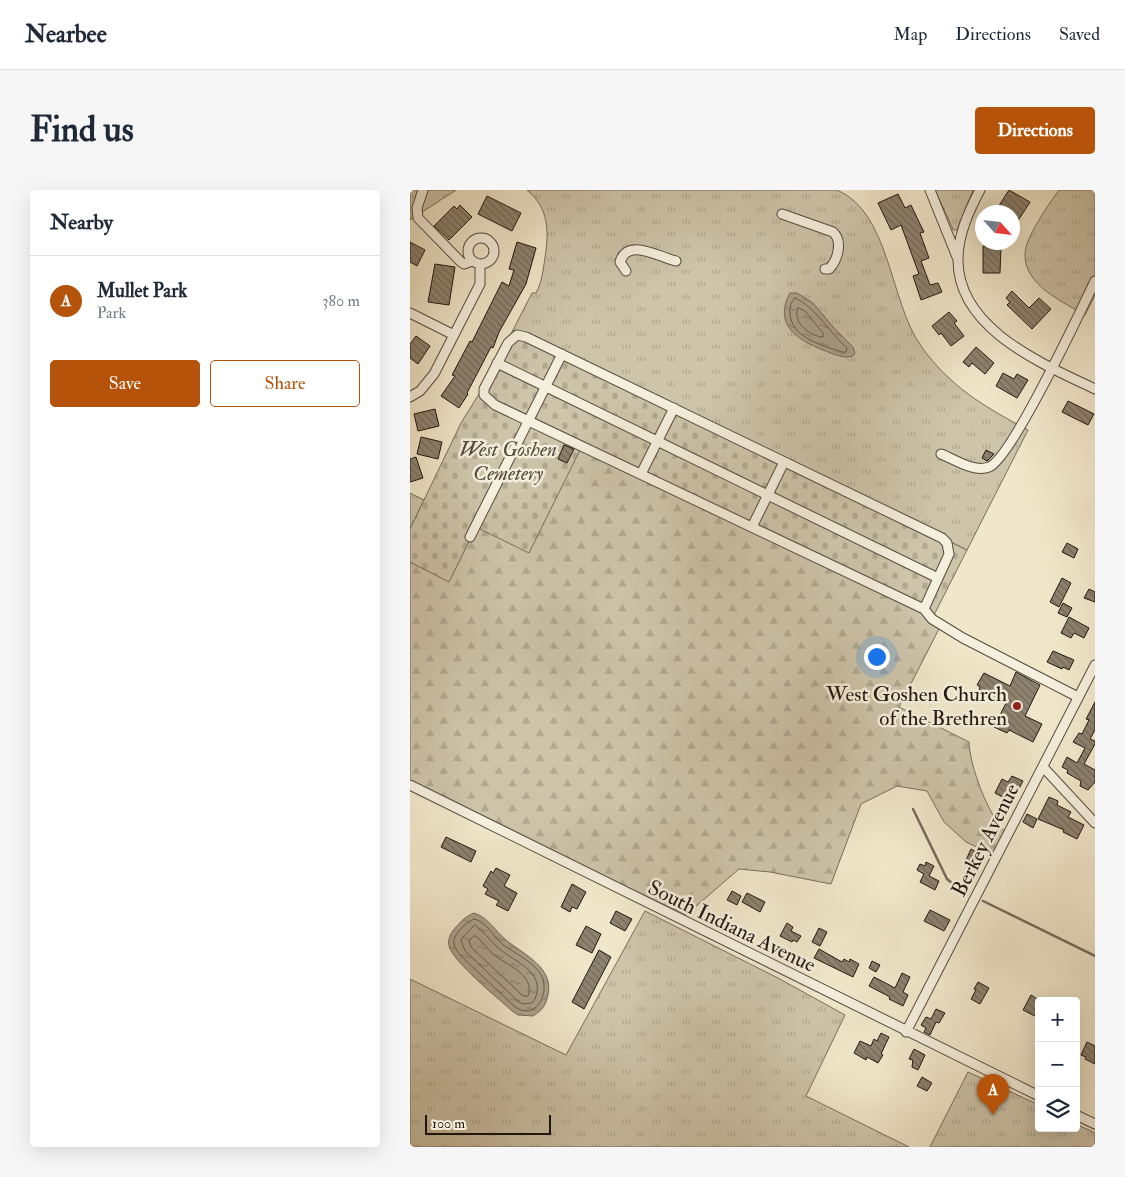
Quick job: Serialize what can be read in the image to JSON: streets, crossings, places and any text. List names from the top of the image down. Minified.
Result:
{"streets":{"street":["Berkey Avenue","South Indiana Avenue"]},"crossings":[["Berkey Avenue","South Indiana Avenue"]],"parks":["West Goshen Cemetery"],"places":["West Goshen Church of the Brethren"],"scale_bar":"100 m","north":"bottom right","page":{"header":"Nearbee","nav":["Map","Directions","Saved"],"buttons":["Directions",["Save","Share"]],"title":"Find us","heading":"Nearby","list":[{"mark":"A","name":"Mullet Park","note":"Park","value":"380 m"}],"map_buttons":["+","−"],"pins":"A","scale":"100 m"}}
